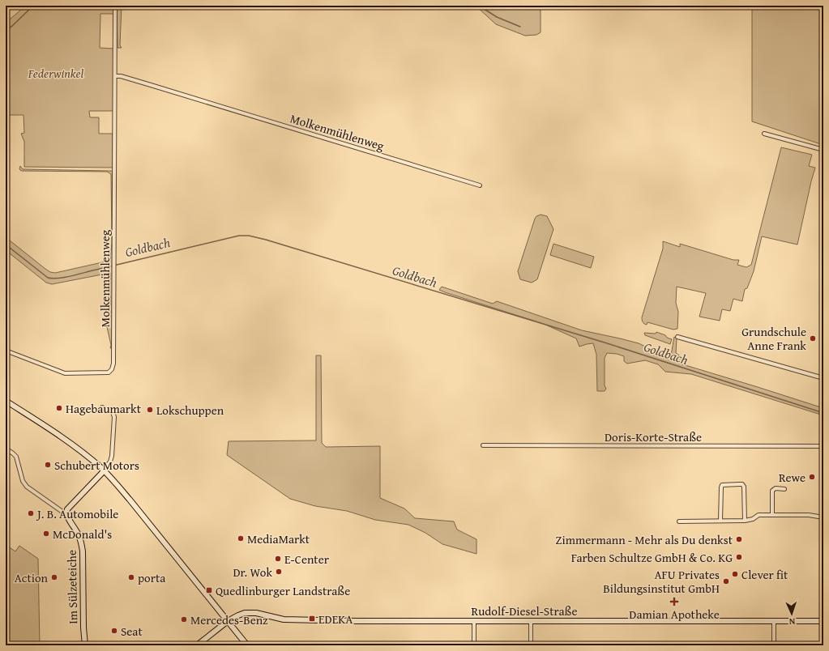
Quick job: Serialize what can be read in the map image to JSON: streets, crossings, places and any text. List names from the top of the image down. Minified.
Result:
{"streets":{"street":["Molkenmühlenweg","Doris-Korte-Straße","Im Sülzeteiche","Rudolf-Diesel-Straße"]},"water":["Goldbach"],"parks":["Federwinkel"],"places":{"other":["Grundschule Anne Frank","Hagebaumarkt","Lokschuppen","Schubert Motors","Rewe","J. B. Automobile","McDonald's","MediaMarkt","Zimmermann - Mehr als Du denkst","Farben Schultze GmbH & Co. KG","E-Center","Dr. Wok","Clever fit","Action","porta","AFU Privates Bildungsinstitut GmbH","Mercedes-Benz","Seat"],"transit":["Quedlinburger Landstraße","EDEKA"],"health":["Damian Apotheke"]},"north":"bottom"}
